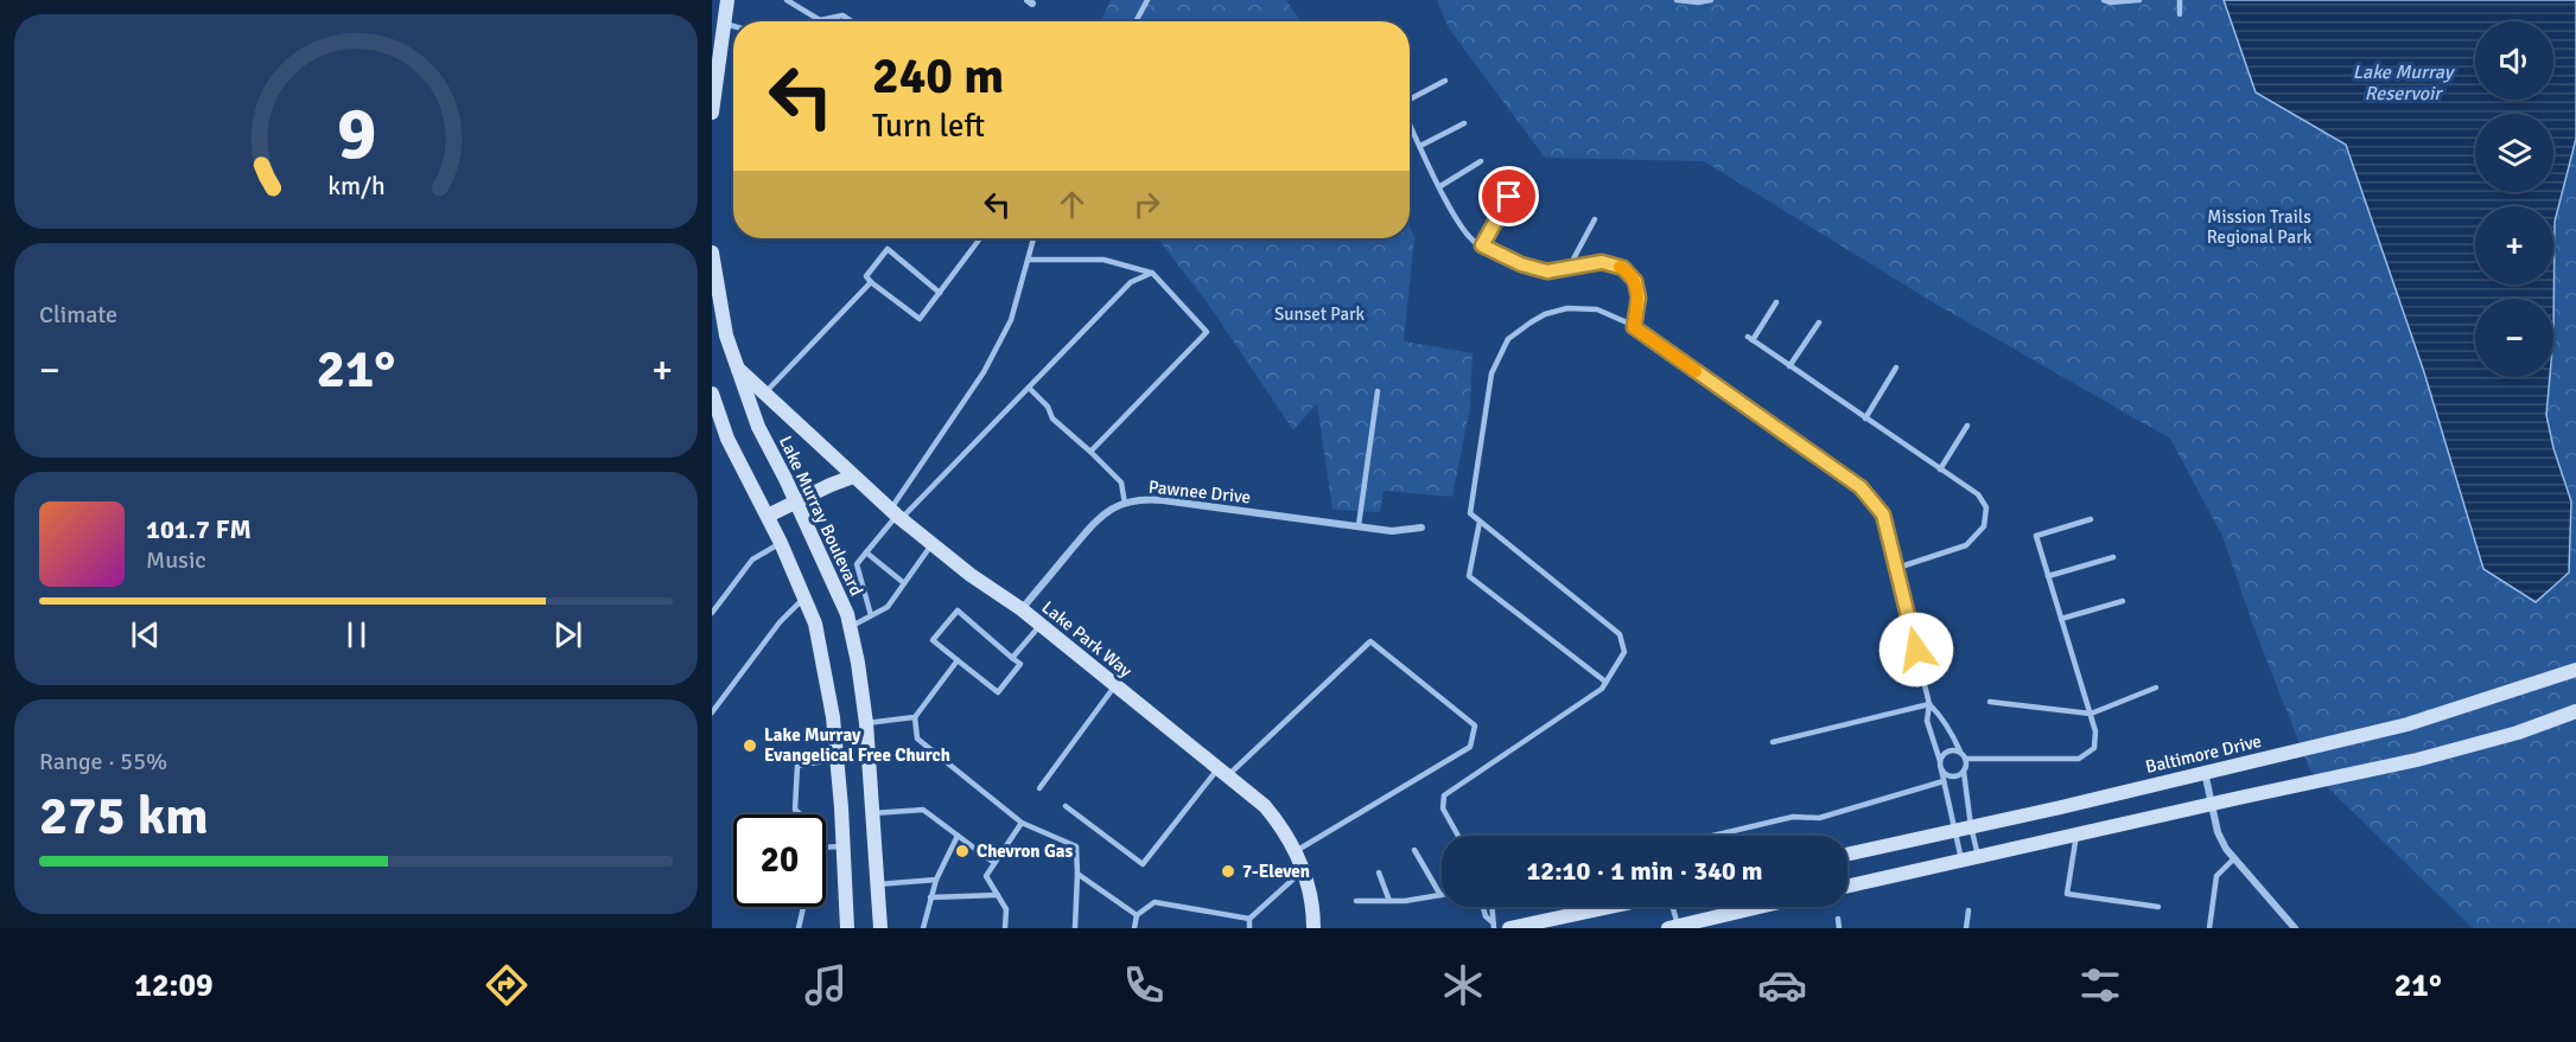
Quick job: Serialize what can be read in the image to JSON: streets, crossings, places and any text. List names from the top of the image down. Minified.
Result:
{"streets":{"main road":["Lake Murray Boulevard","Lake Park Way","Baltimore Drive"],"street":["Pawnee Drive"]},"crossings":[["Pawnee Drive","Lake Park Way"],["Lake Murray Boulevard","Lake Park Way"]],"water":["Lake Murray Reservoir"],"parks":["Mission Trails Regional Park","Sunset Park"],"places":["Lake Murray Evangelical Free Church","Chevron Gas","7-Eleven"],"page":{"map_buttons":["+","−"],"turn":["240 m","Turn left"],"tile":["Climate",["Range · 55%","275 km"]],"heat":["−","21°","+"],"song":["101.7 FM","Music"],"limit":"20","trip":"12:10 · 1 min · 340 m","tabs":["12:09","21°"],"gauge":["9","km/h"]}}
